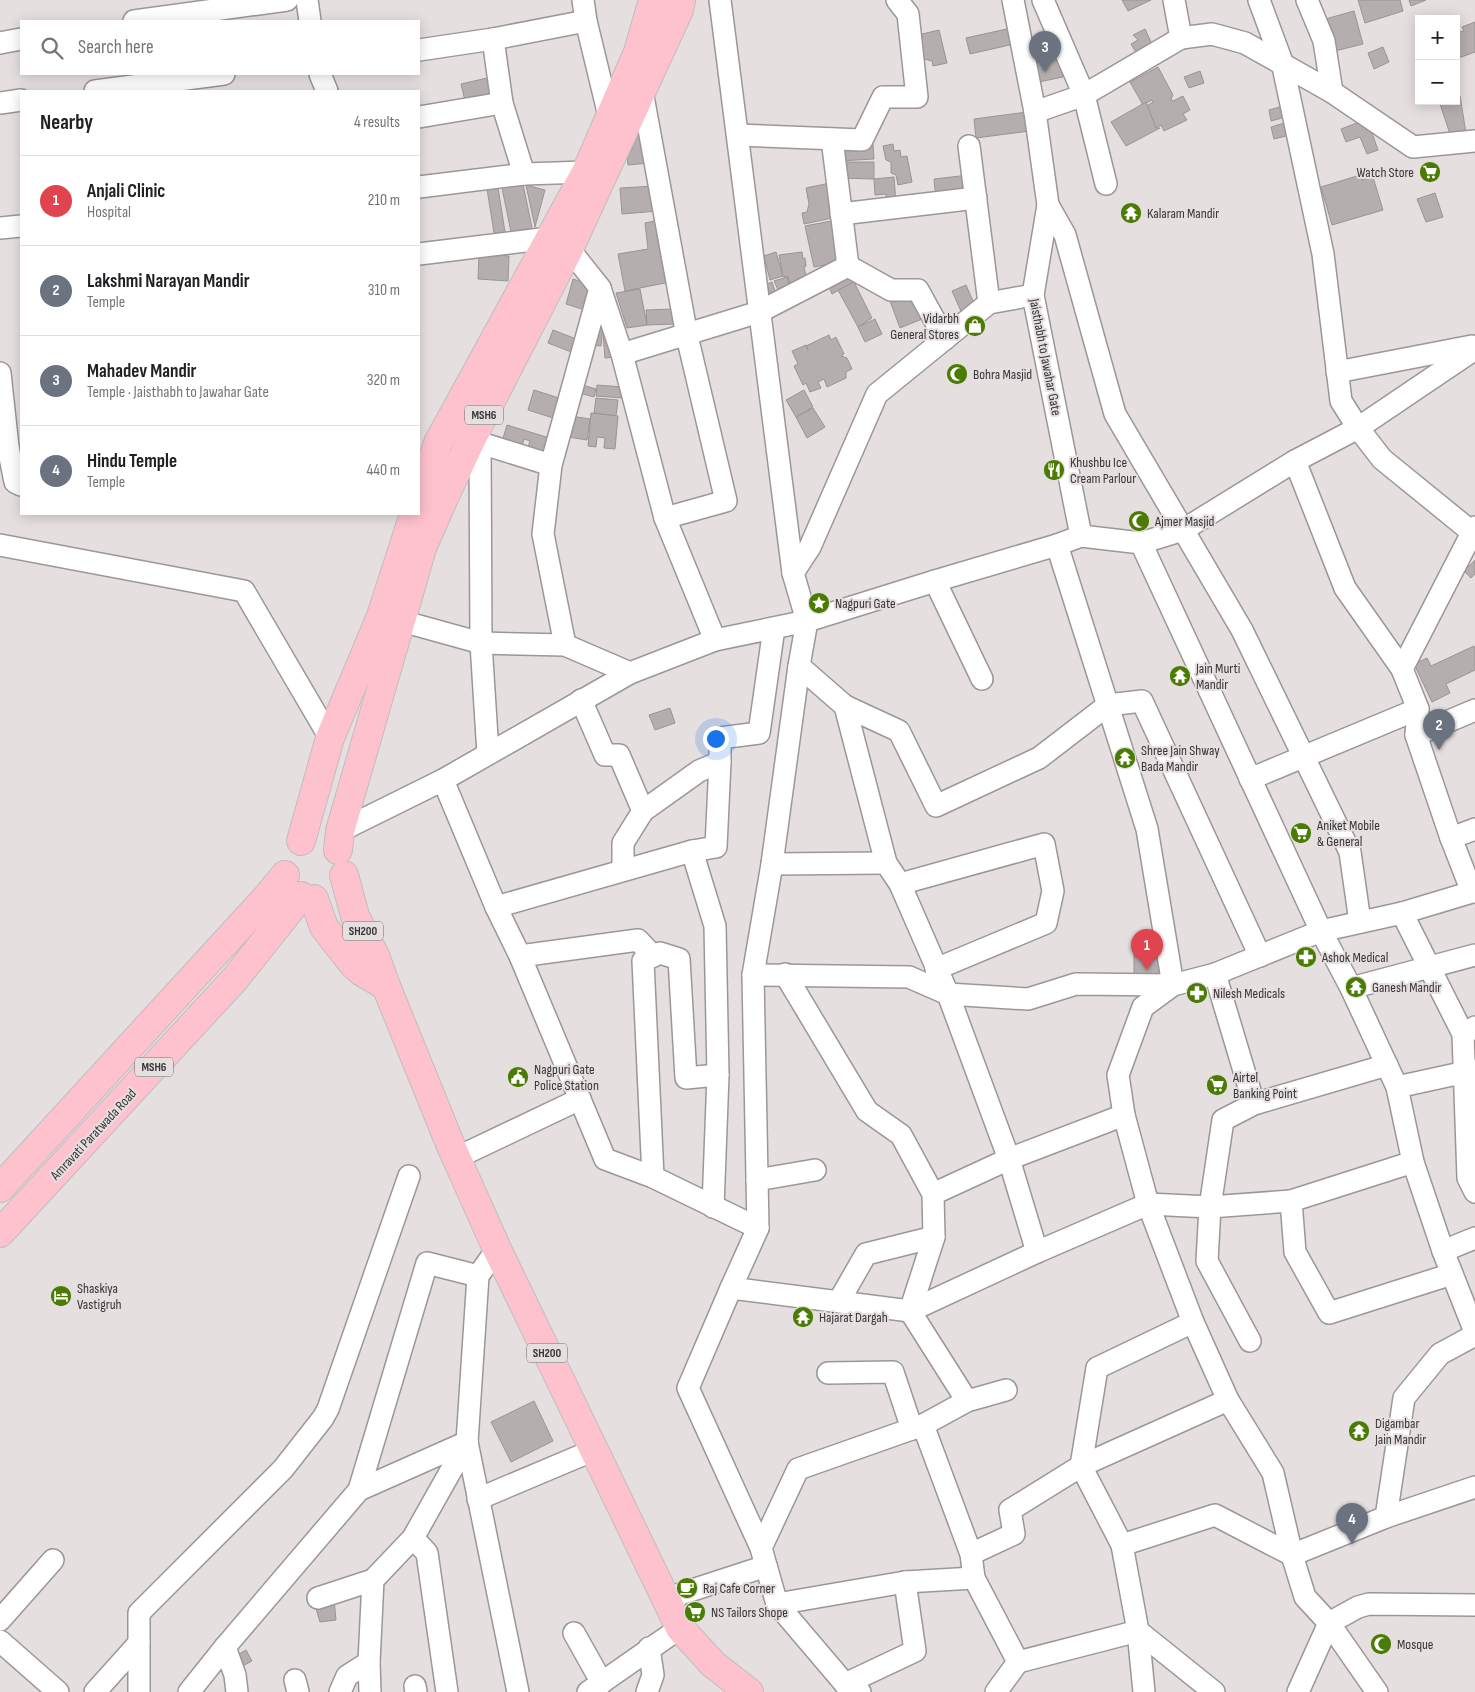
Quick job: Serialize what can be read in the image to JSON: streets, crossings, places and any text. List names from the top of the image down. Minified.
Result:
{"streets":{"main road":["MSH6","SH200","Amravati Paratwada Road"],"street":["Jaisthabh to Jawahar Gate"]},"crossings":[["MSH6","SH200"],["MSH6","Amravati Paratwada Road"],["SH200","Amravati Paratwada Road"]],"places":{"supermarket":["Watch Store","Aniket Mobile & General","Airtel Banking Point","NS Tailors Shope"],"temple":["Kalaram Mandir","Jain Murti Mandir","Shree Jain Shway Bada Mandir","Ganesh Mandir","Hajarat Dargah","Digambar Jain Mandir"],"shop":["Vidarbh General Stores"],"mosque":["Bohra Masjid","Ajmer Masjid","Mosque"],"restaurant":["Khushbu Ice Cream Parlour"],"place":["Nagpuri Gate"],"pharmacy":["Ashok Medical","Nilesh Medicals"],"public building":["Nagpuri Gate Police Station"],"hotel":["Shaskiya Vastigruh"],"cafe":["Raj Cafe Corner"]},"page":{"map_buttons":["+","−"],"search":"Search here","pins":["3","2","1","4"],"heading":["Nearby","4 results"],"list":[{"mark":"1","name":"Anjali Clinic","note":"Hospital","value":"210 m"},{"mark":"2","name":"Lakshmi Narayan Mandir","note":"Temple","value":"310 m"},{"mark":"3","name":"Mahadev Mandir","note":"Temple · Jaisthabh to Jawahar Gate","value":"320 m"},{"mark":"4","name":"Hindu Temple","note":"Temple","value":"440 m"}]}}
